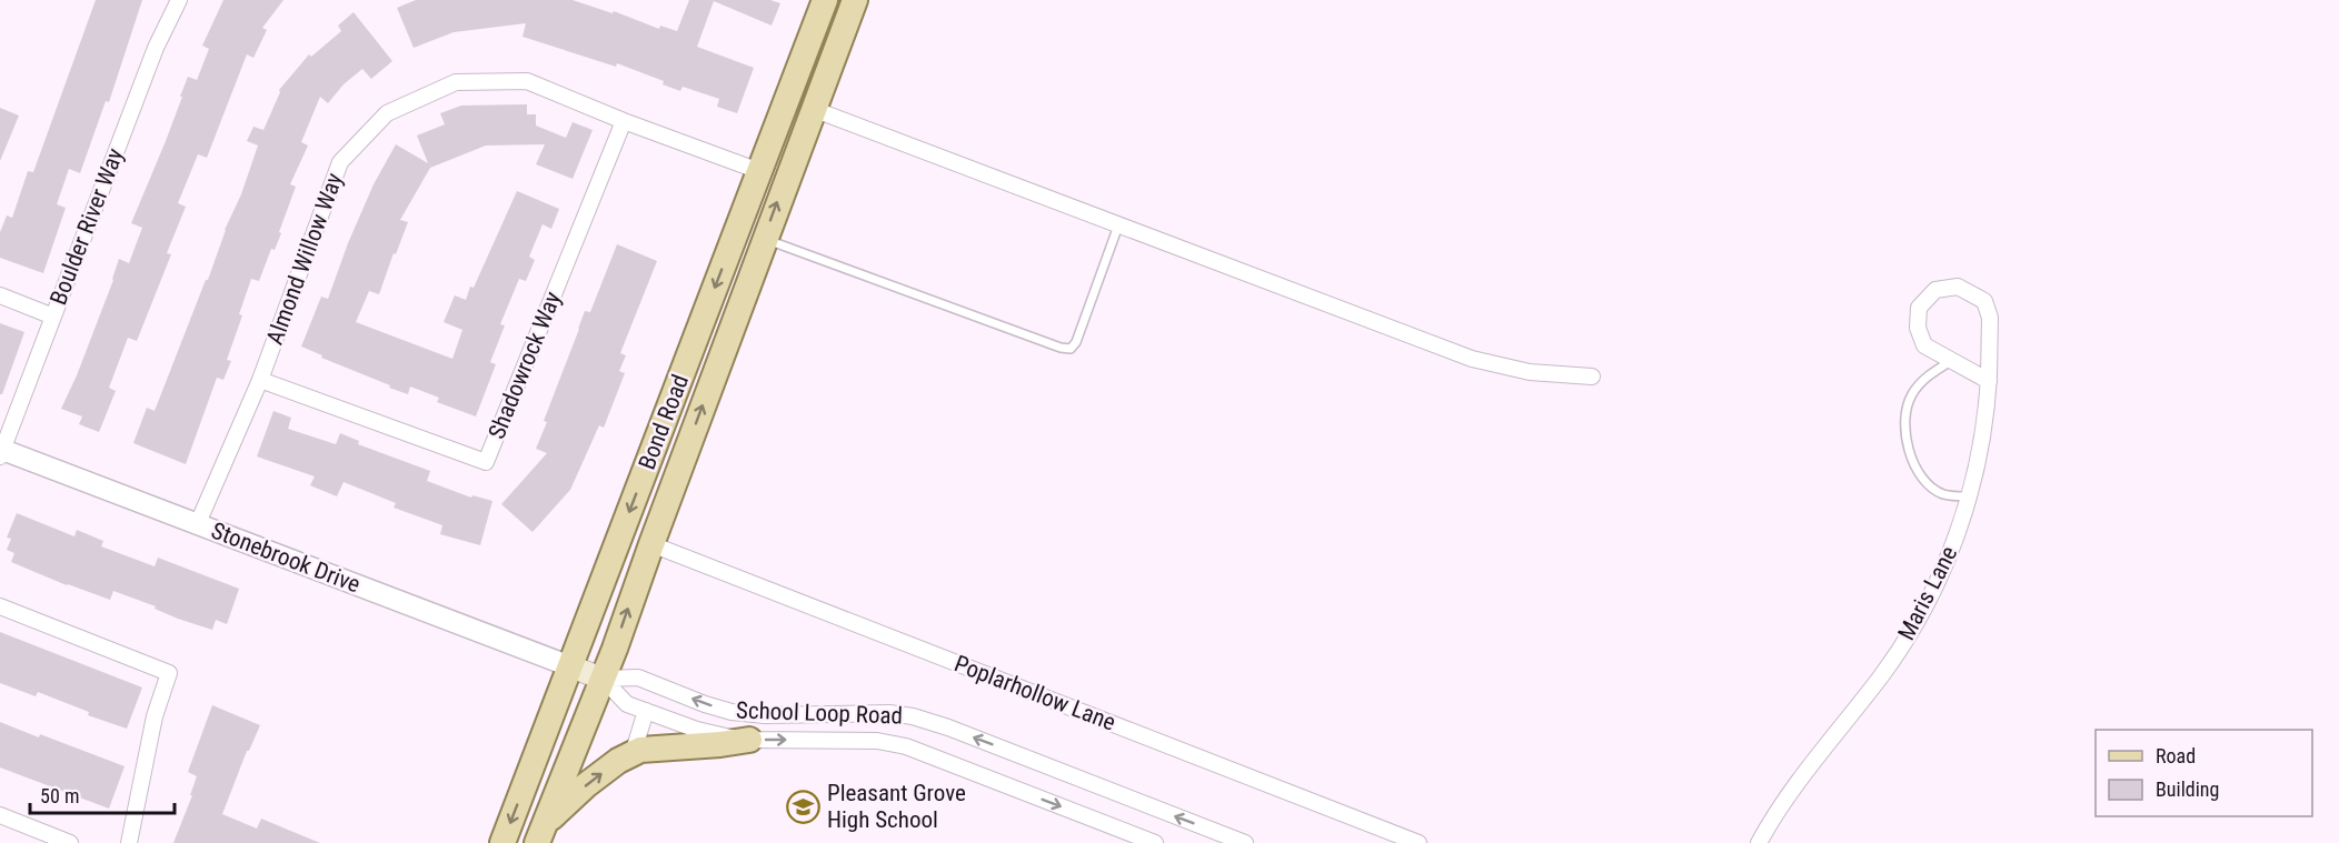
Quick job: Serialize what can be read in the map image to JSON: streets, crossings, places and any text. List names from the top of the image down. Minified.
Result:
{"streets":{"main road":["Bond Road"],"street":["Boulder River Way","Almond Willow Way","Shadowrock Way","Stonebrook Drive","Maris Lane","Poplarhollow Lane","School Loop Road"]},"crossings":[["Boulder River Way","Stonebrook Drive"],["Almond Willow Way","Shadowrock Way"],["Almond Willow Way","Bond Road"],["Almond Willow Way","Stonebrook Drive"],["Bond Road","Stonebrook Drive"],["Bond Road","Poplarhollow Lane"],["Bond Road","School Loop Road"]],"places":{"school or university":["Pleasant Grove High School"]},"legend":["Road","Building"],"scale_bar":"50 m"}
